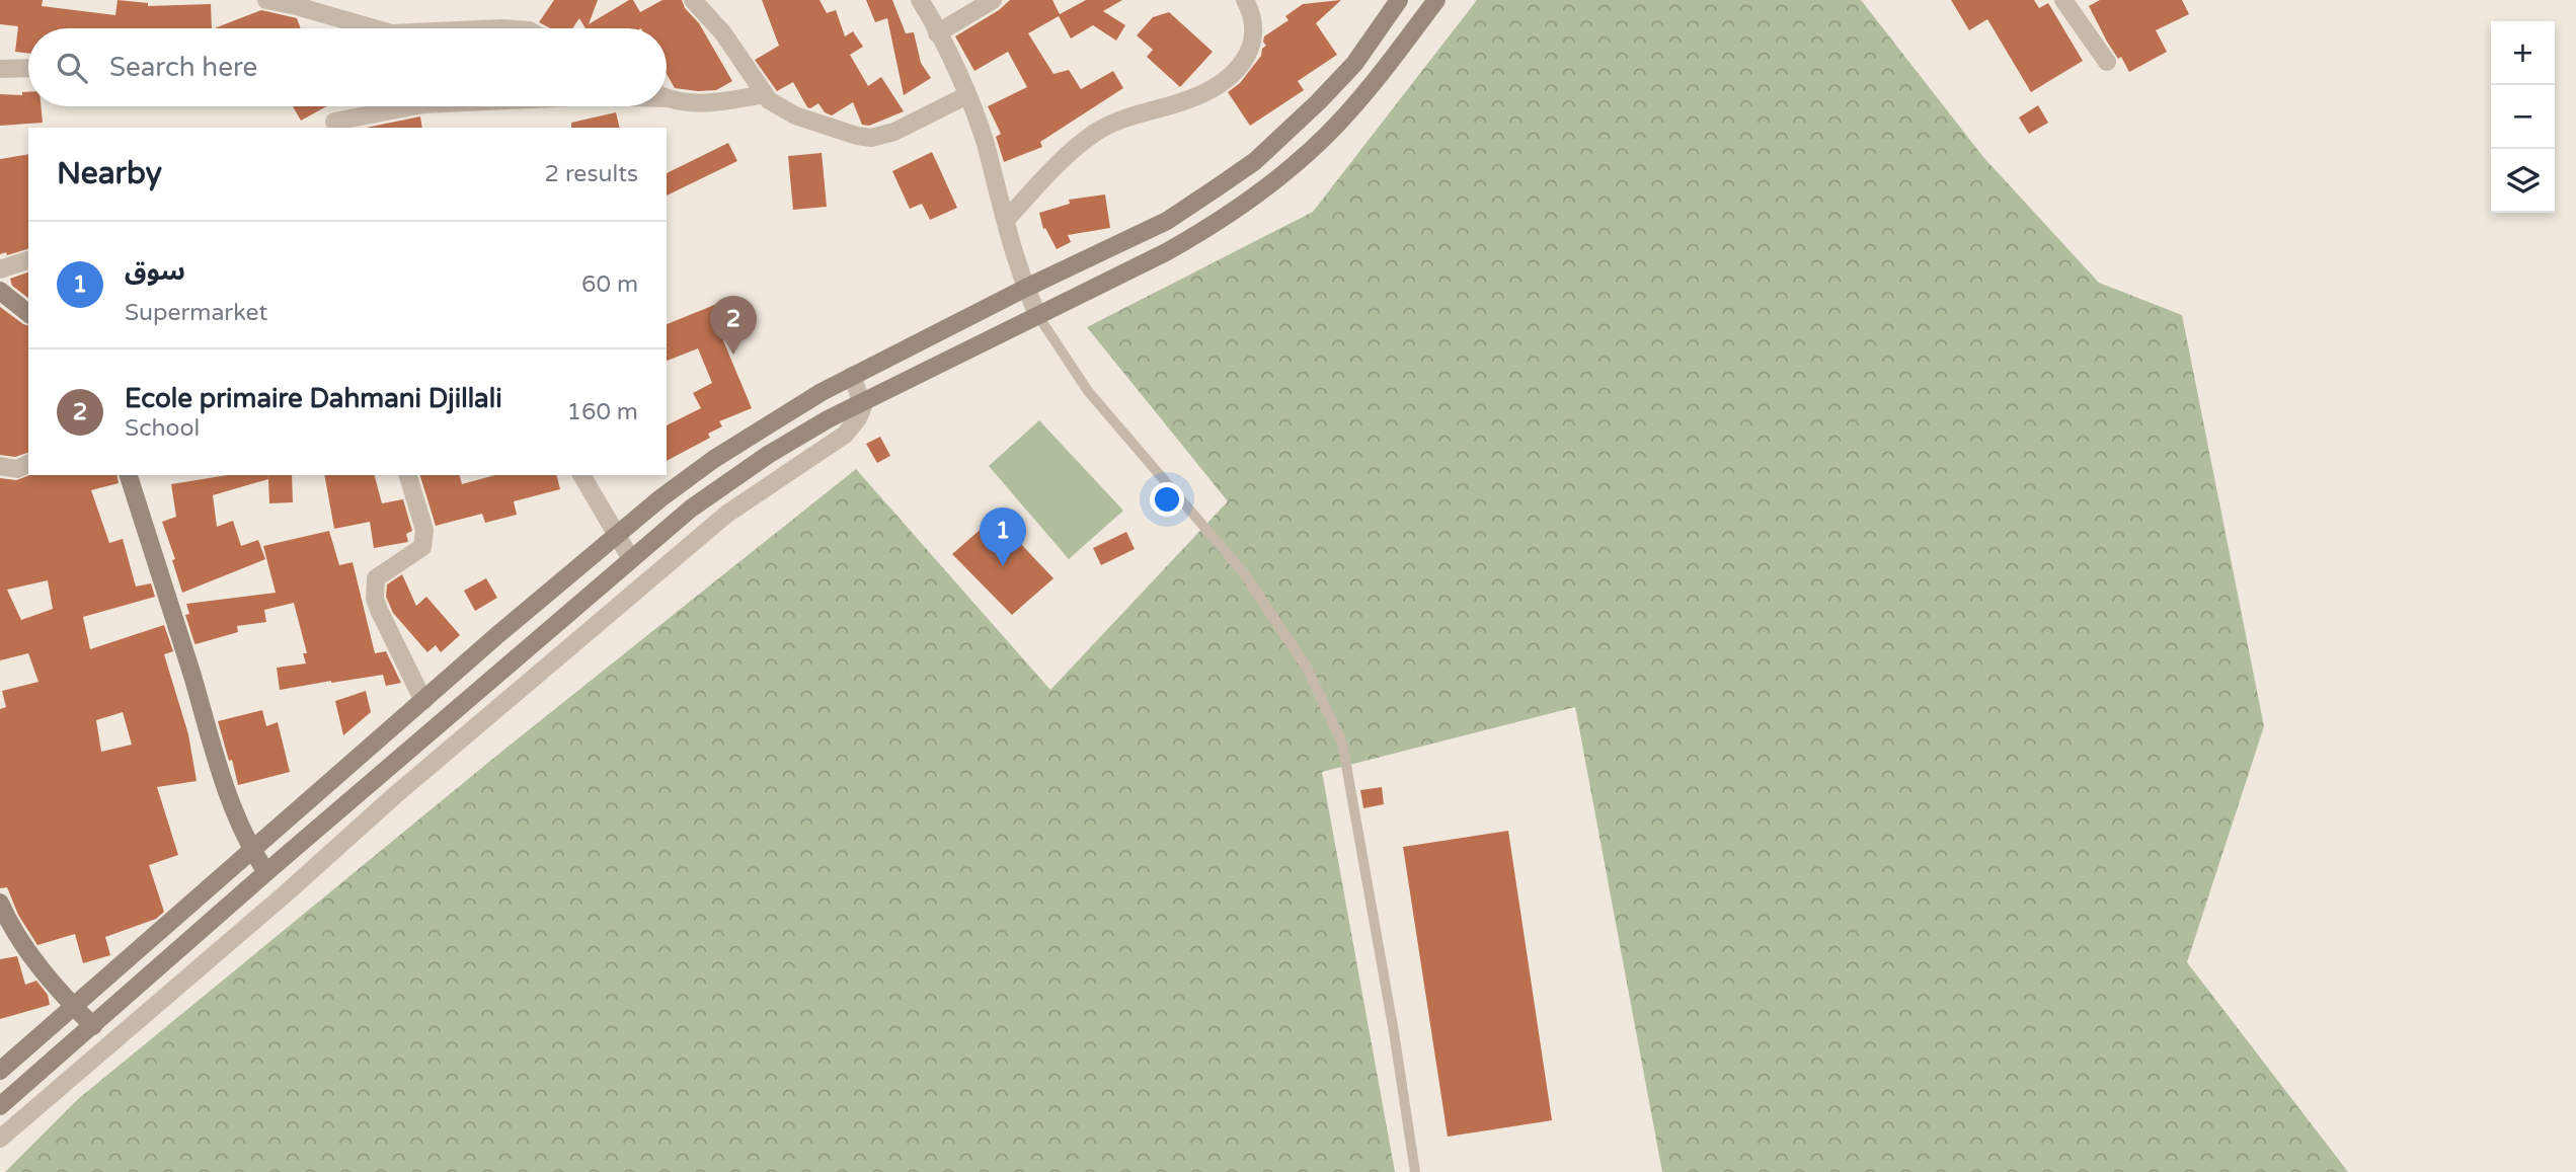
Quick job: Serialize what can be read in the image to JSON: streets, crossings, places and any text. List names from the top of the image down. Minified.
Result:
{"page":{"map_buttons":["+","−"],"search":"Search here","heading":["Nearby","2 results"],"list":[{"mark":"1","name":"سوق","note":"Supermarket","value":"60 m"},{"mark":"2","name":"Ecole primaire Dahmani Djillali","note":"School","value":"160 m"}],"pins":["2","1"]}}
